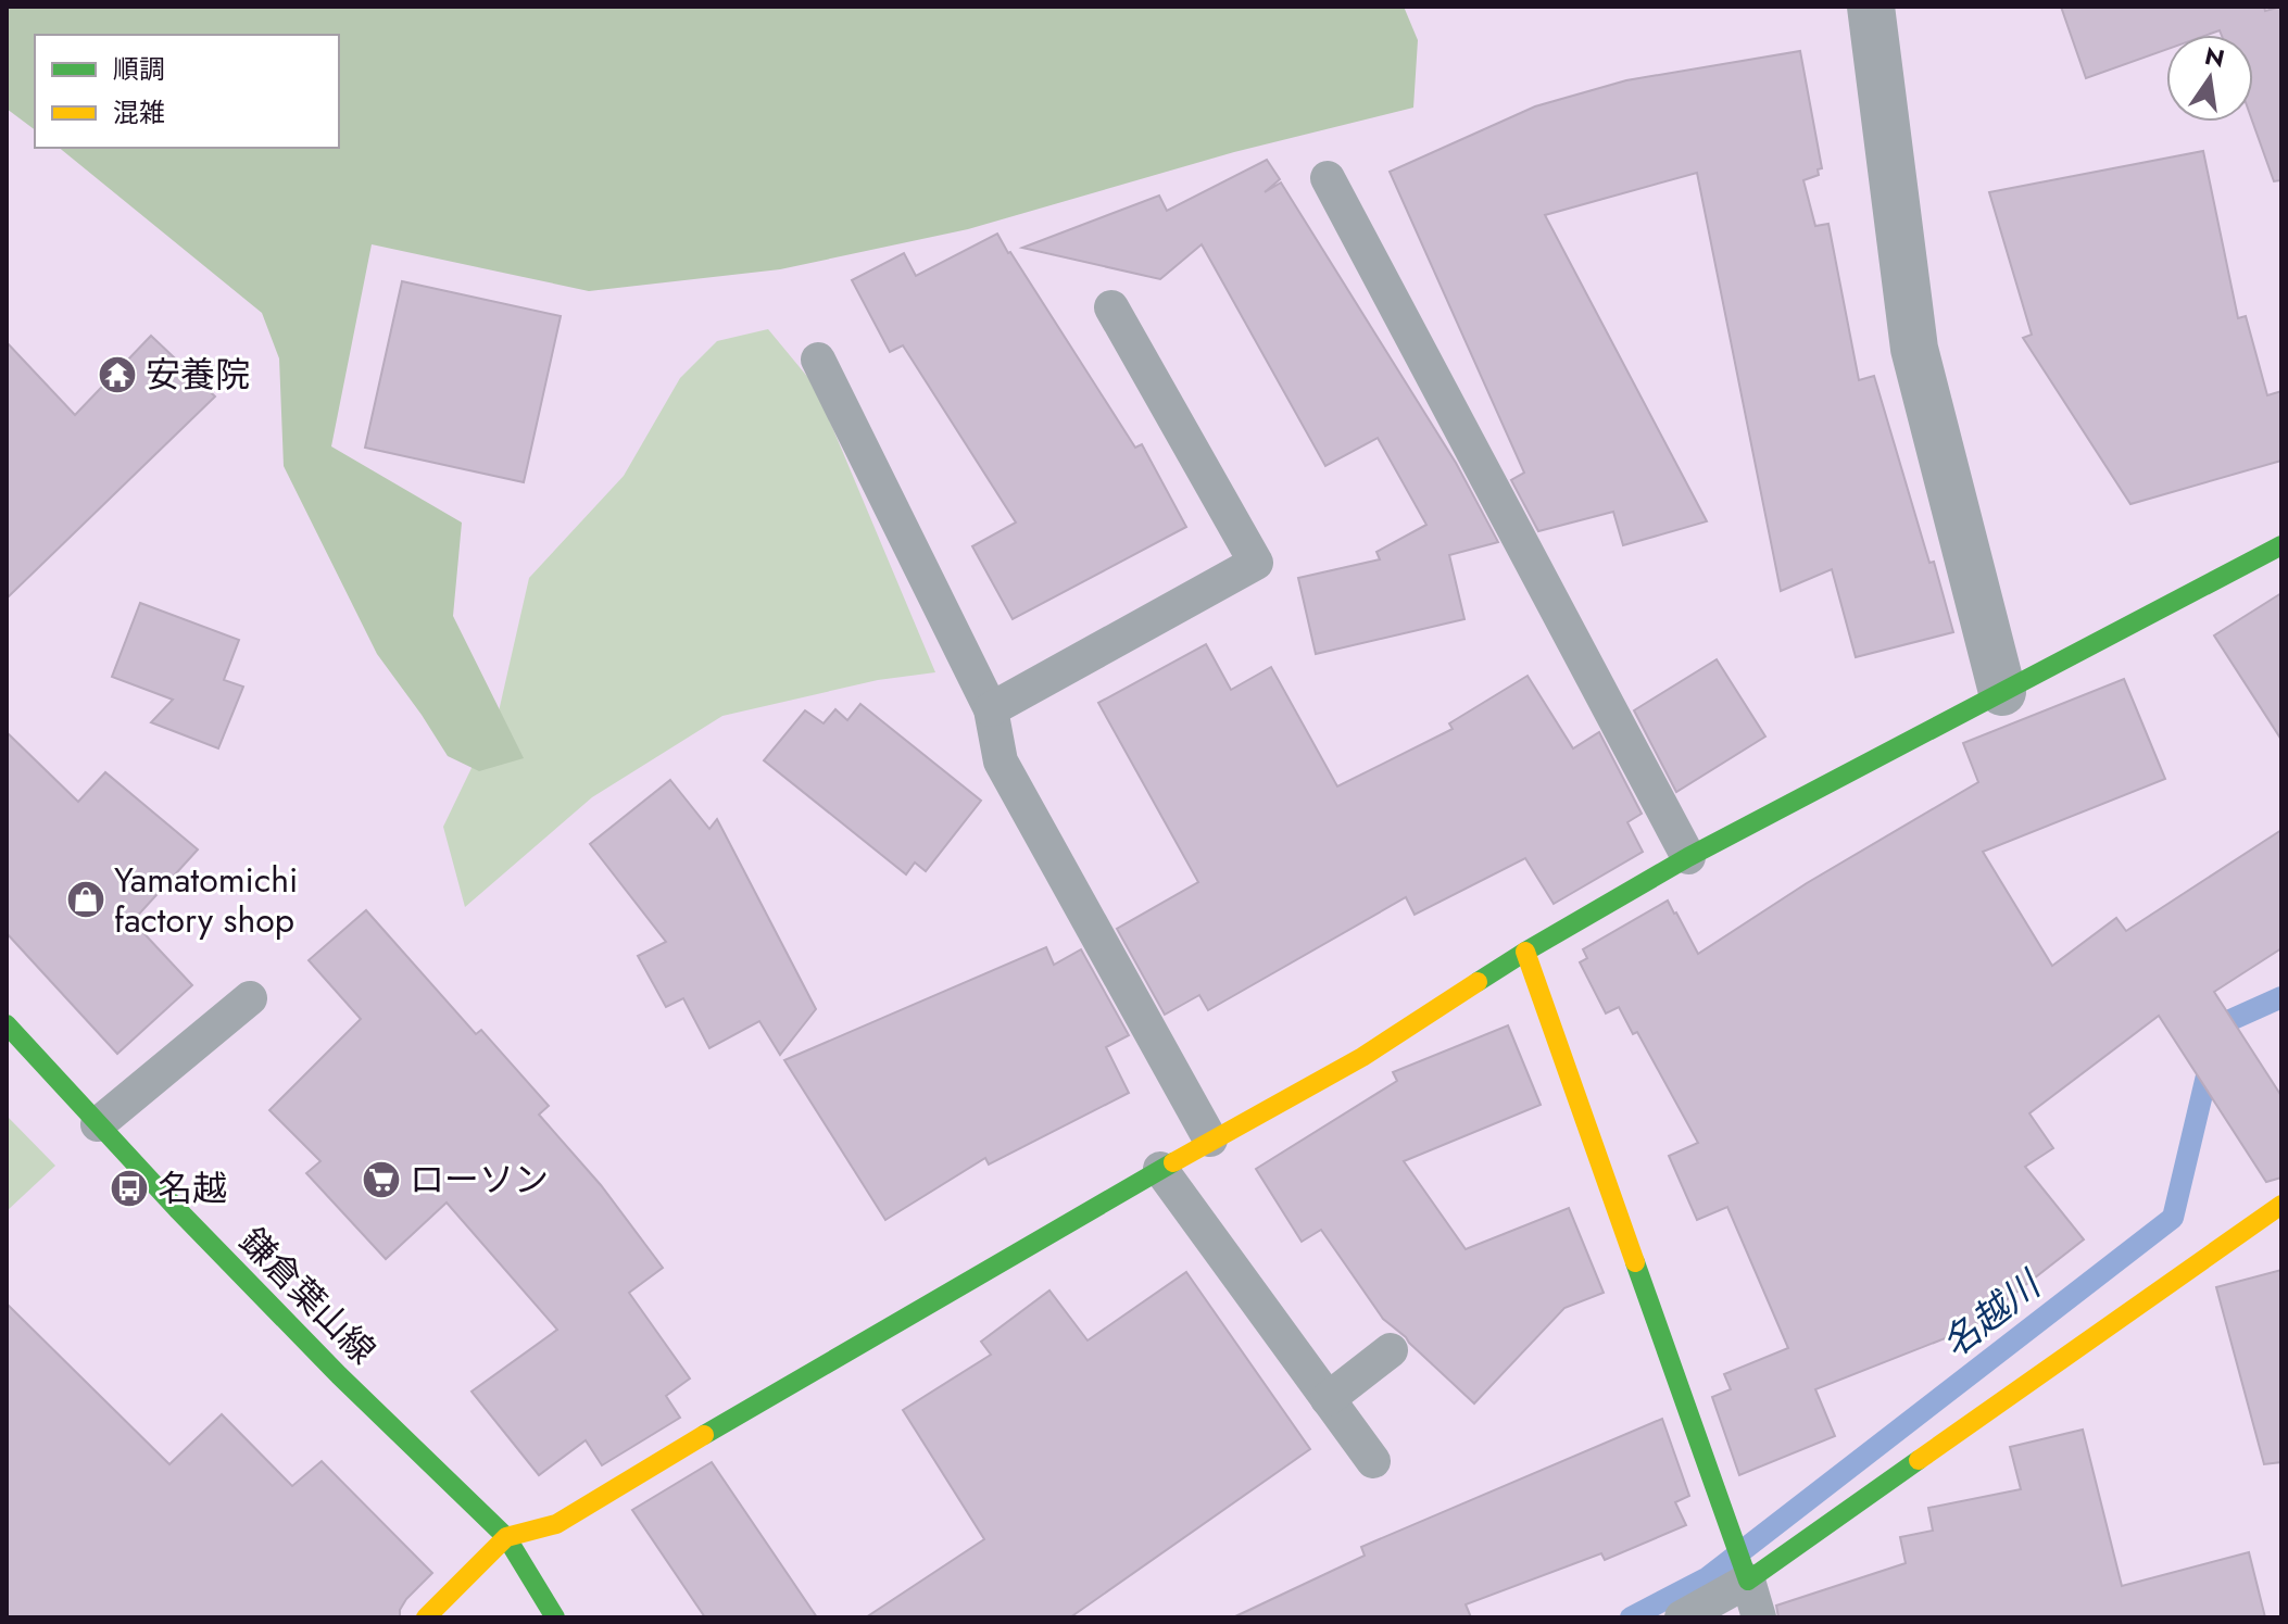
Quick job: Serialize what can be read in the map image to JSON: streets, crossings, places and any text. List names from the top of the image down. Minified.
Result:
{"streets":{"street":["鎌倉葉山線"]},"water":["名越川"],"places":{"temple":["安養院"],"shop":["Yamatomichi factory shop"],"supermarket":["ローソン"],"bus stop":["名越"]},"legend":["順調","混雑"],"north":"top"}
